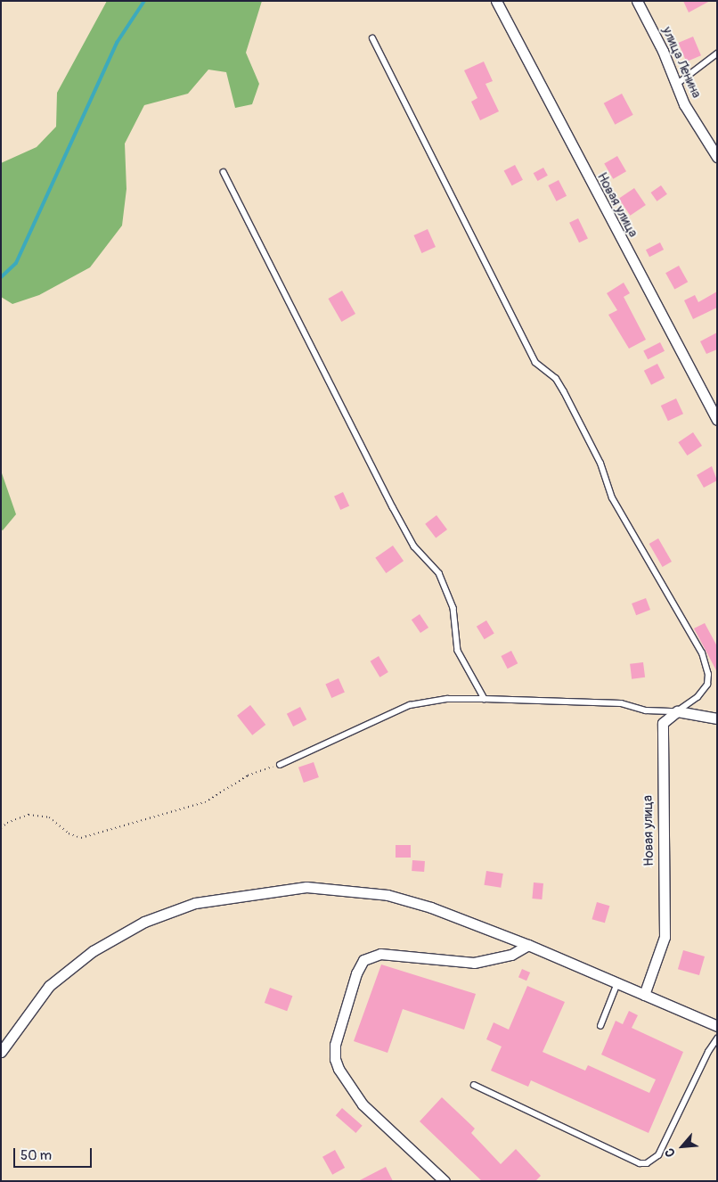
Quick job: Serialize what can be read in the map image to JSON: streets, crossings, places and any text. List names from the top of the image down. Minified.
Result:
{"streets":{"street":["улица Ленина","Новая улица"]},"scale_bar":"50 m","north":"bottom left"}
